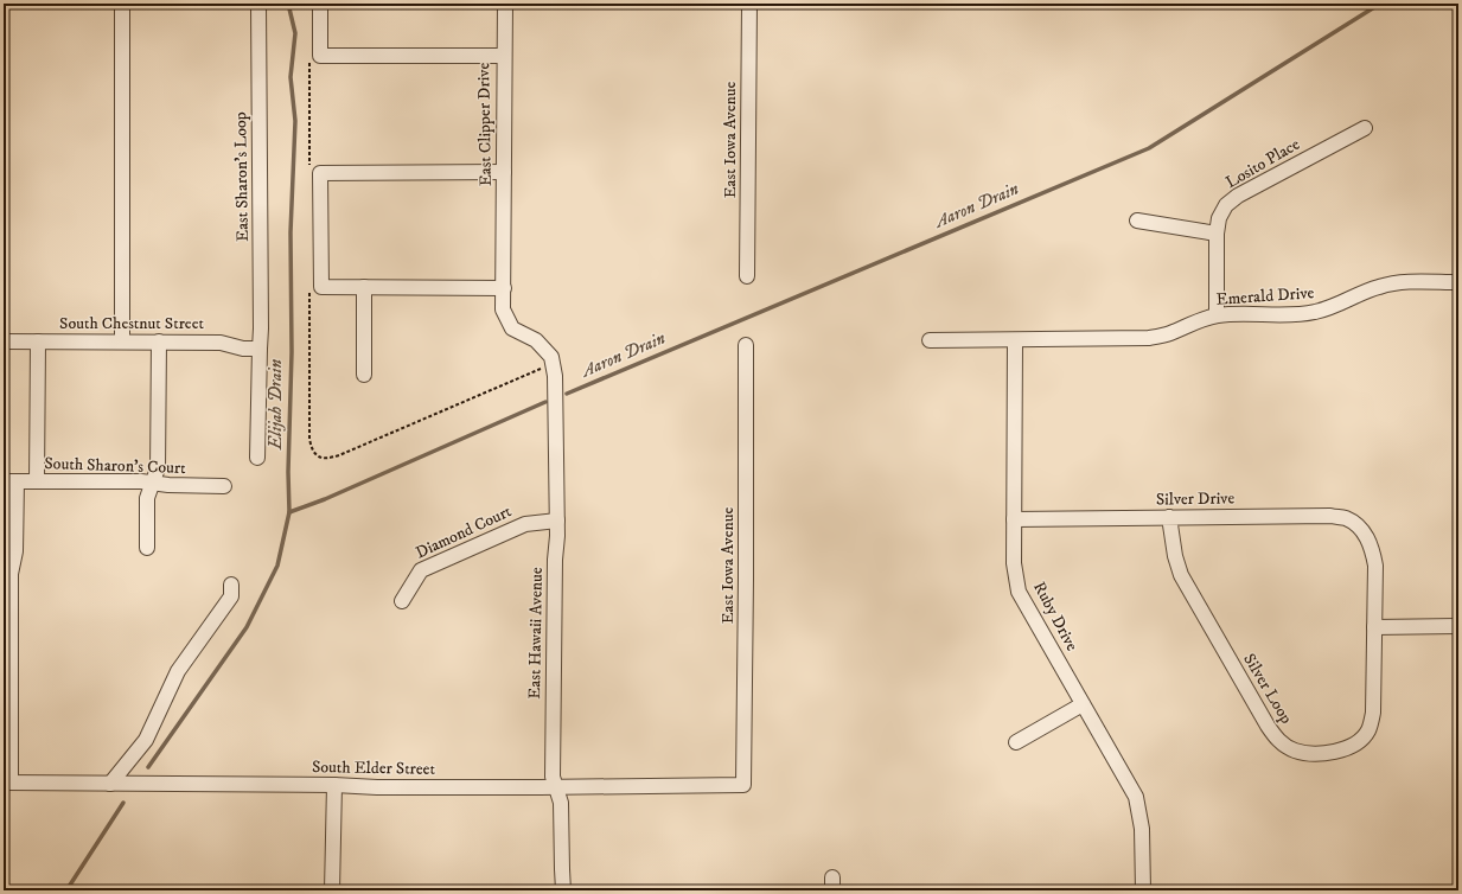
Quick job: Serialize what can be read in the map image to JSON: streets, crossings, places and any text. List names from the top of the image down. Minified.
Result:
{"streets":{"street":["East Clipper Drive","East Iowa Avenue","Losito Place","East Sharon's Loop","Emerald Drive","South Chestnut Street","South Sharon's Court","Silver Drive","Diamond Court","Ruby Drive","East Hawaii Avenue","Silver Loop","South Elder Street"]},"crossings":[["East Clipper Drive","East Hawaii Avenue"],["East Iowa Avenue","South Elder Street"],["Losito Place","Emerald Drive"],["East Sharon's Loop","South Chestnut Street"],["Emerald Drive","Ruby Drive"],["Silver Drive","Ruby Drive"],["Silver Drive","Silver Loop"],["Diamond Court","East Hawaii Avenue"],["East Hawaii Avenue","South Elder Street"]],"water":["Aaron Drain","Elijah Drain"]}
